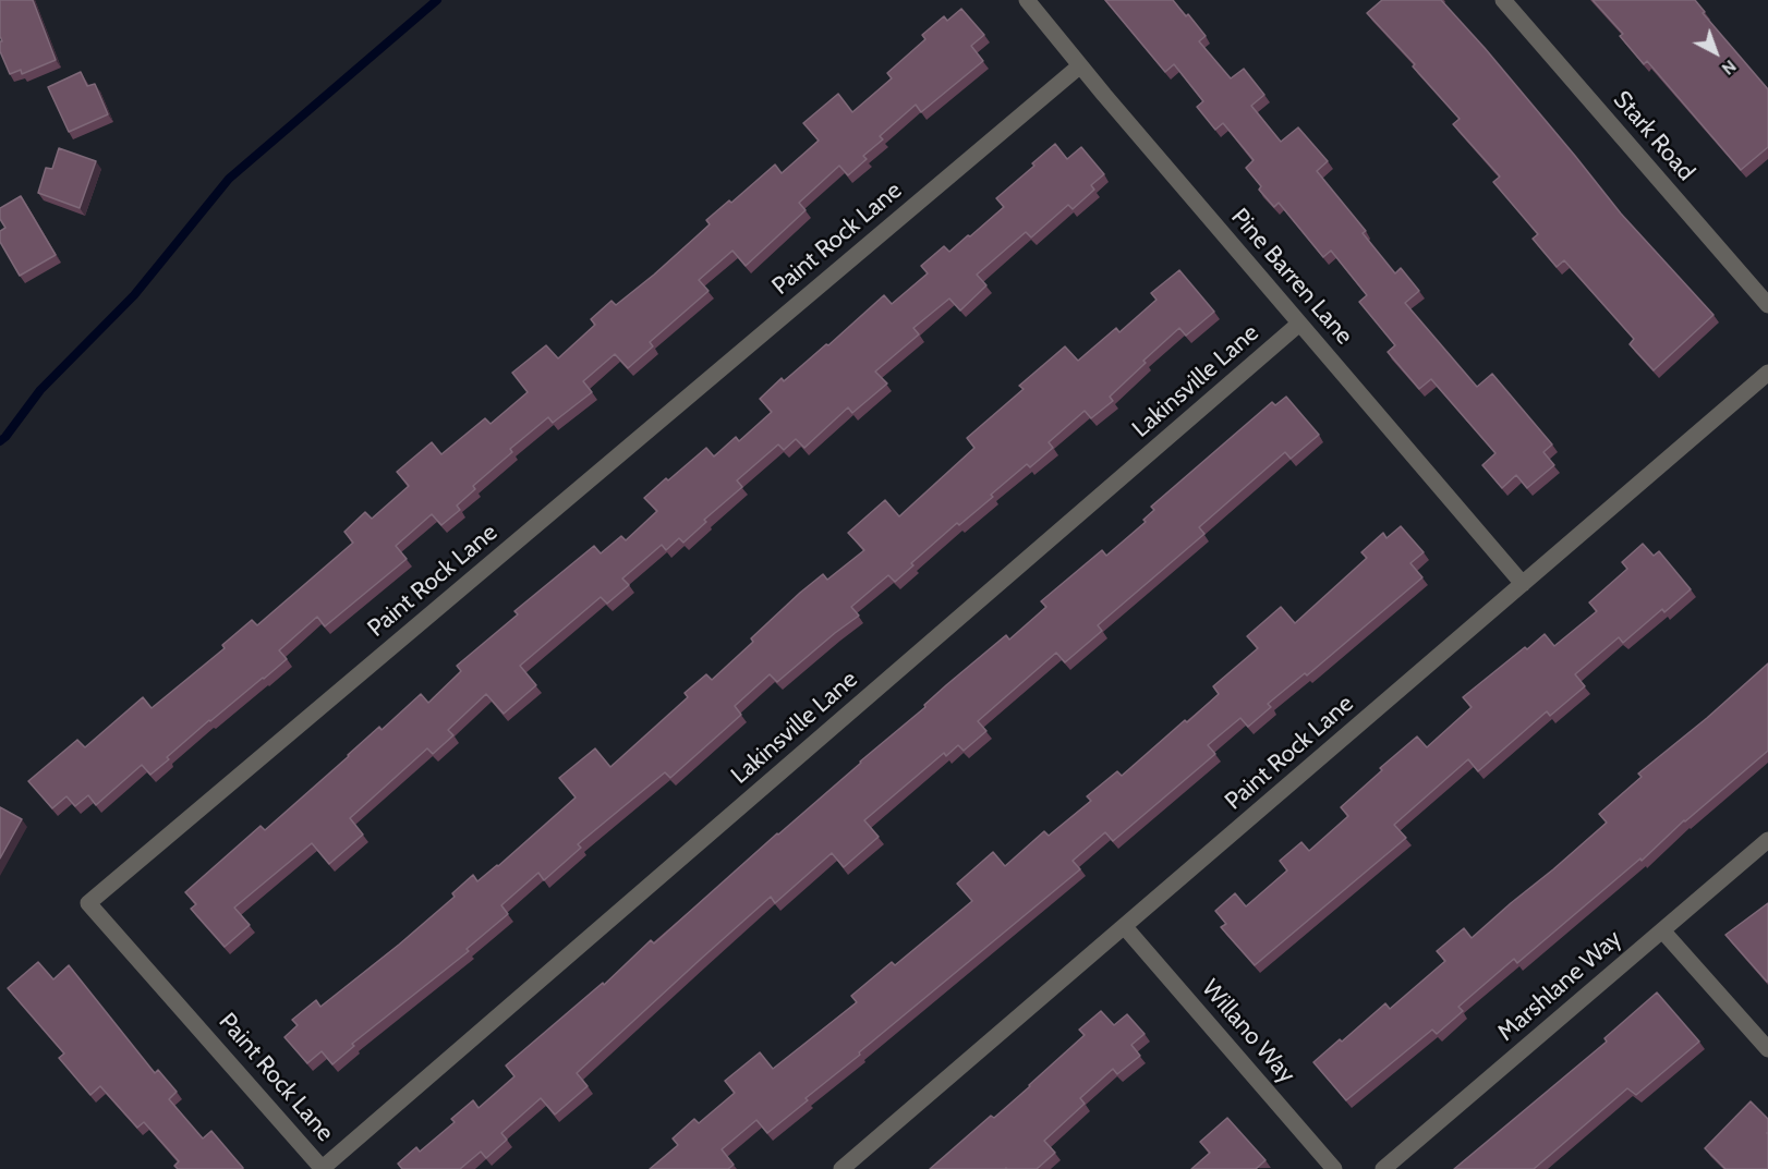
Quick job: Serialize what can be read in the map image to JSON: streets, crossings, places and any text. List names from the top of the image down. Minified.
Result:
{"streets":{"street":["Stark Road","Paint Rock Lane","Pine Barren Lane","Lakinsville Lane","Marshlane Way","Willano Way"]},"crossings":[["Paint Rock Lane","Pine Barren Lane"],["Paint Rock Lane","Lakinsville Lane"],["Paint Rock Lane","Willano Way"],["Pine Barren Lane","Lakinsville Lane"]],"north":"bottom right"}
